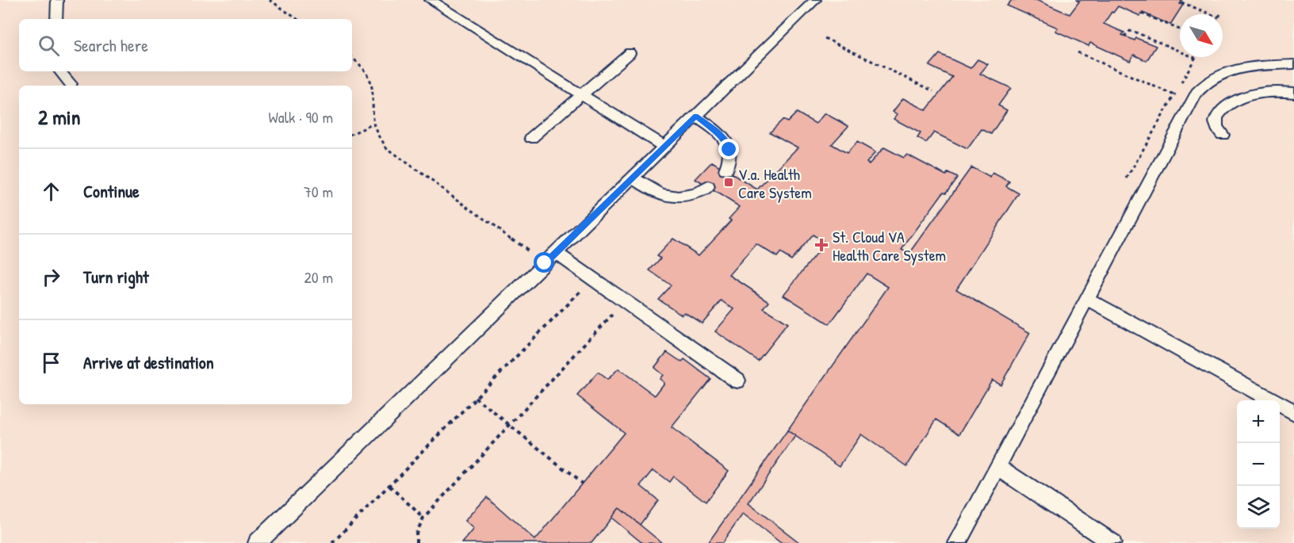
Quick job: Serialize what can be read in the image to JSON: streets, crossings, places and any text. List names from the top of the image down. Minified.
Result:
{"places":{"transit":["V.a. Health Care System"],"health":["St. Cloud VA Health Care System"]},"north":"bottom right","page":{"search":"Search here","heading":["2 min","Walk · 90 m"],"list":[["Continue","70 m"],["Turn right","20 m"],"Arrive at destination"],"map_buttons":["+","−"]}}
